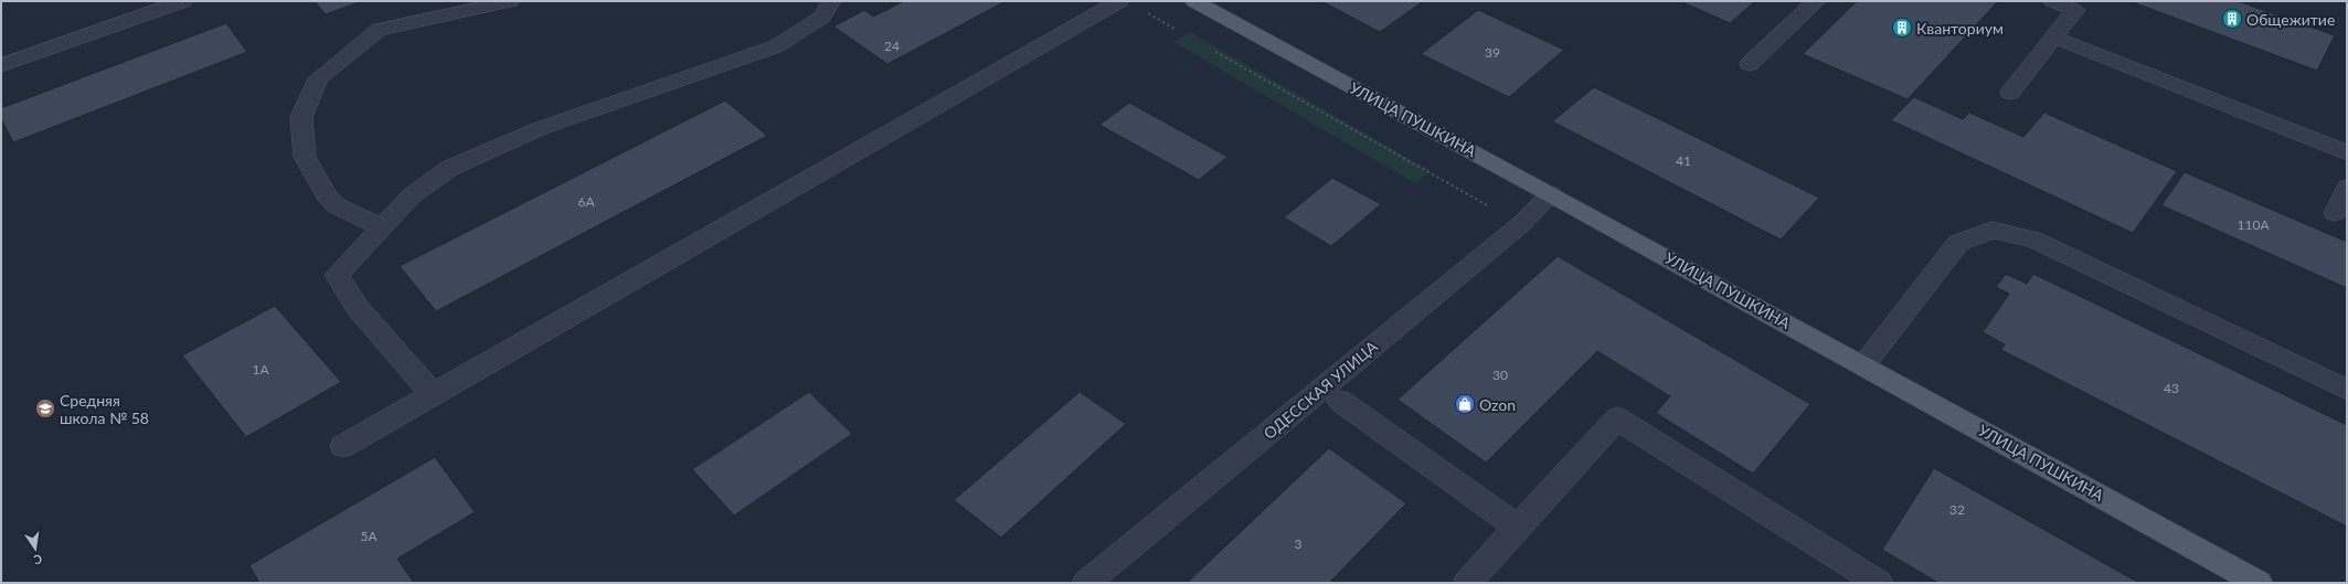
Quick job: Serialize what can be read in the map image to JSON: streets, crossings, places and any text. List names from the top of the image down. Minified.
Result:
{"streets":{"main road":["УЛИЦА ПУШКИНА"],"street":["ОДЕССКАЯ УЛИЦА"]},"crossings":[["УЛИЦА ПУШКИНА","ОДЕССКАЯ УЛИЦА"]],"places":{"building":["Общежитие","Кванториум"],"shop":["Ozon"],"school or university":["Средняя школа № 58"]},"house_numbers":["24","39","41","6А","110А","1А","30","43","32","5А","3"],"north":"bottom"}
